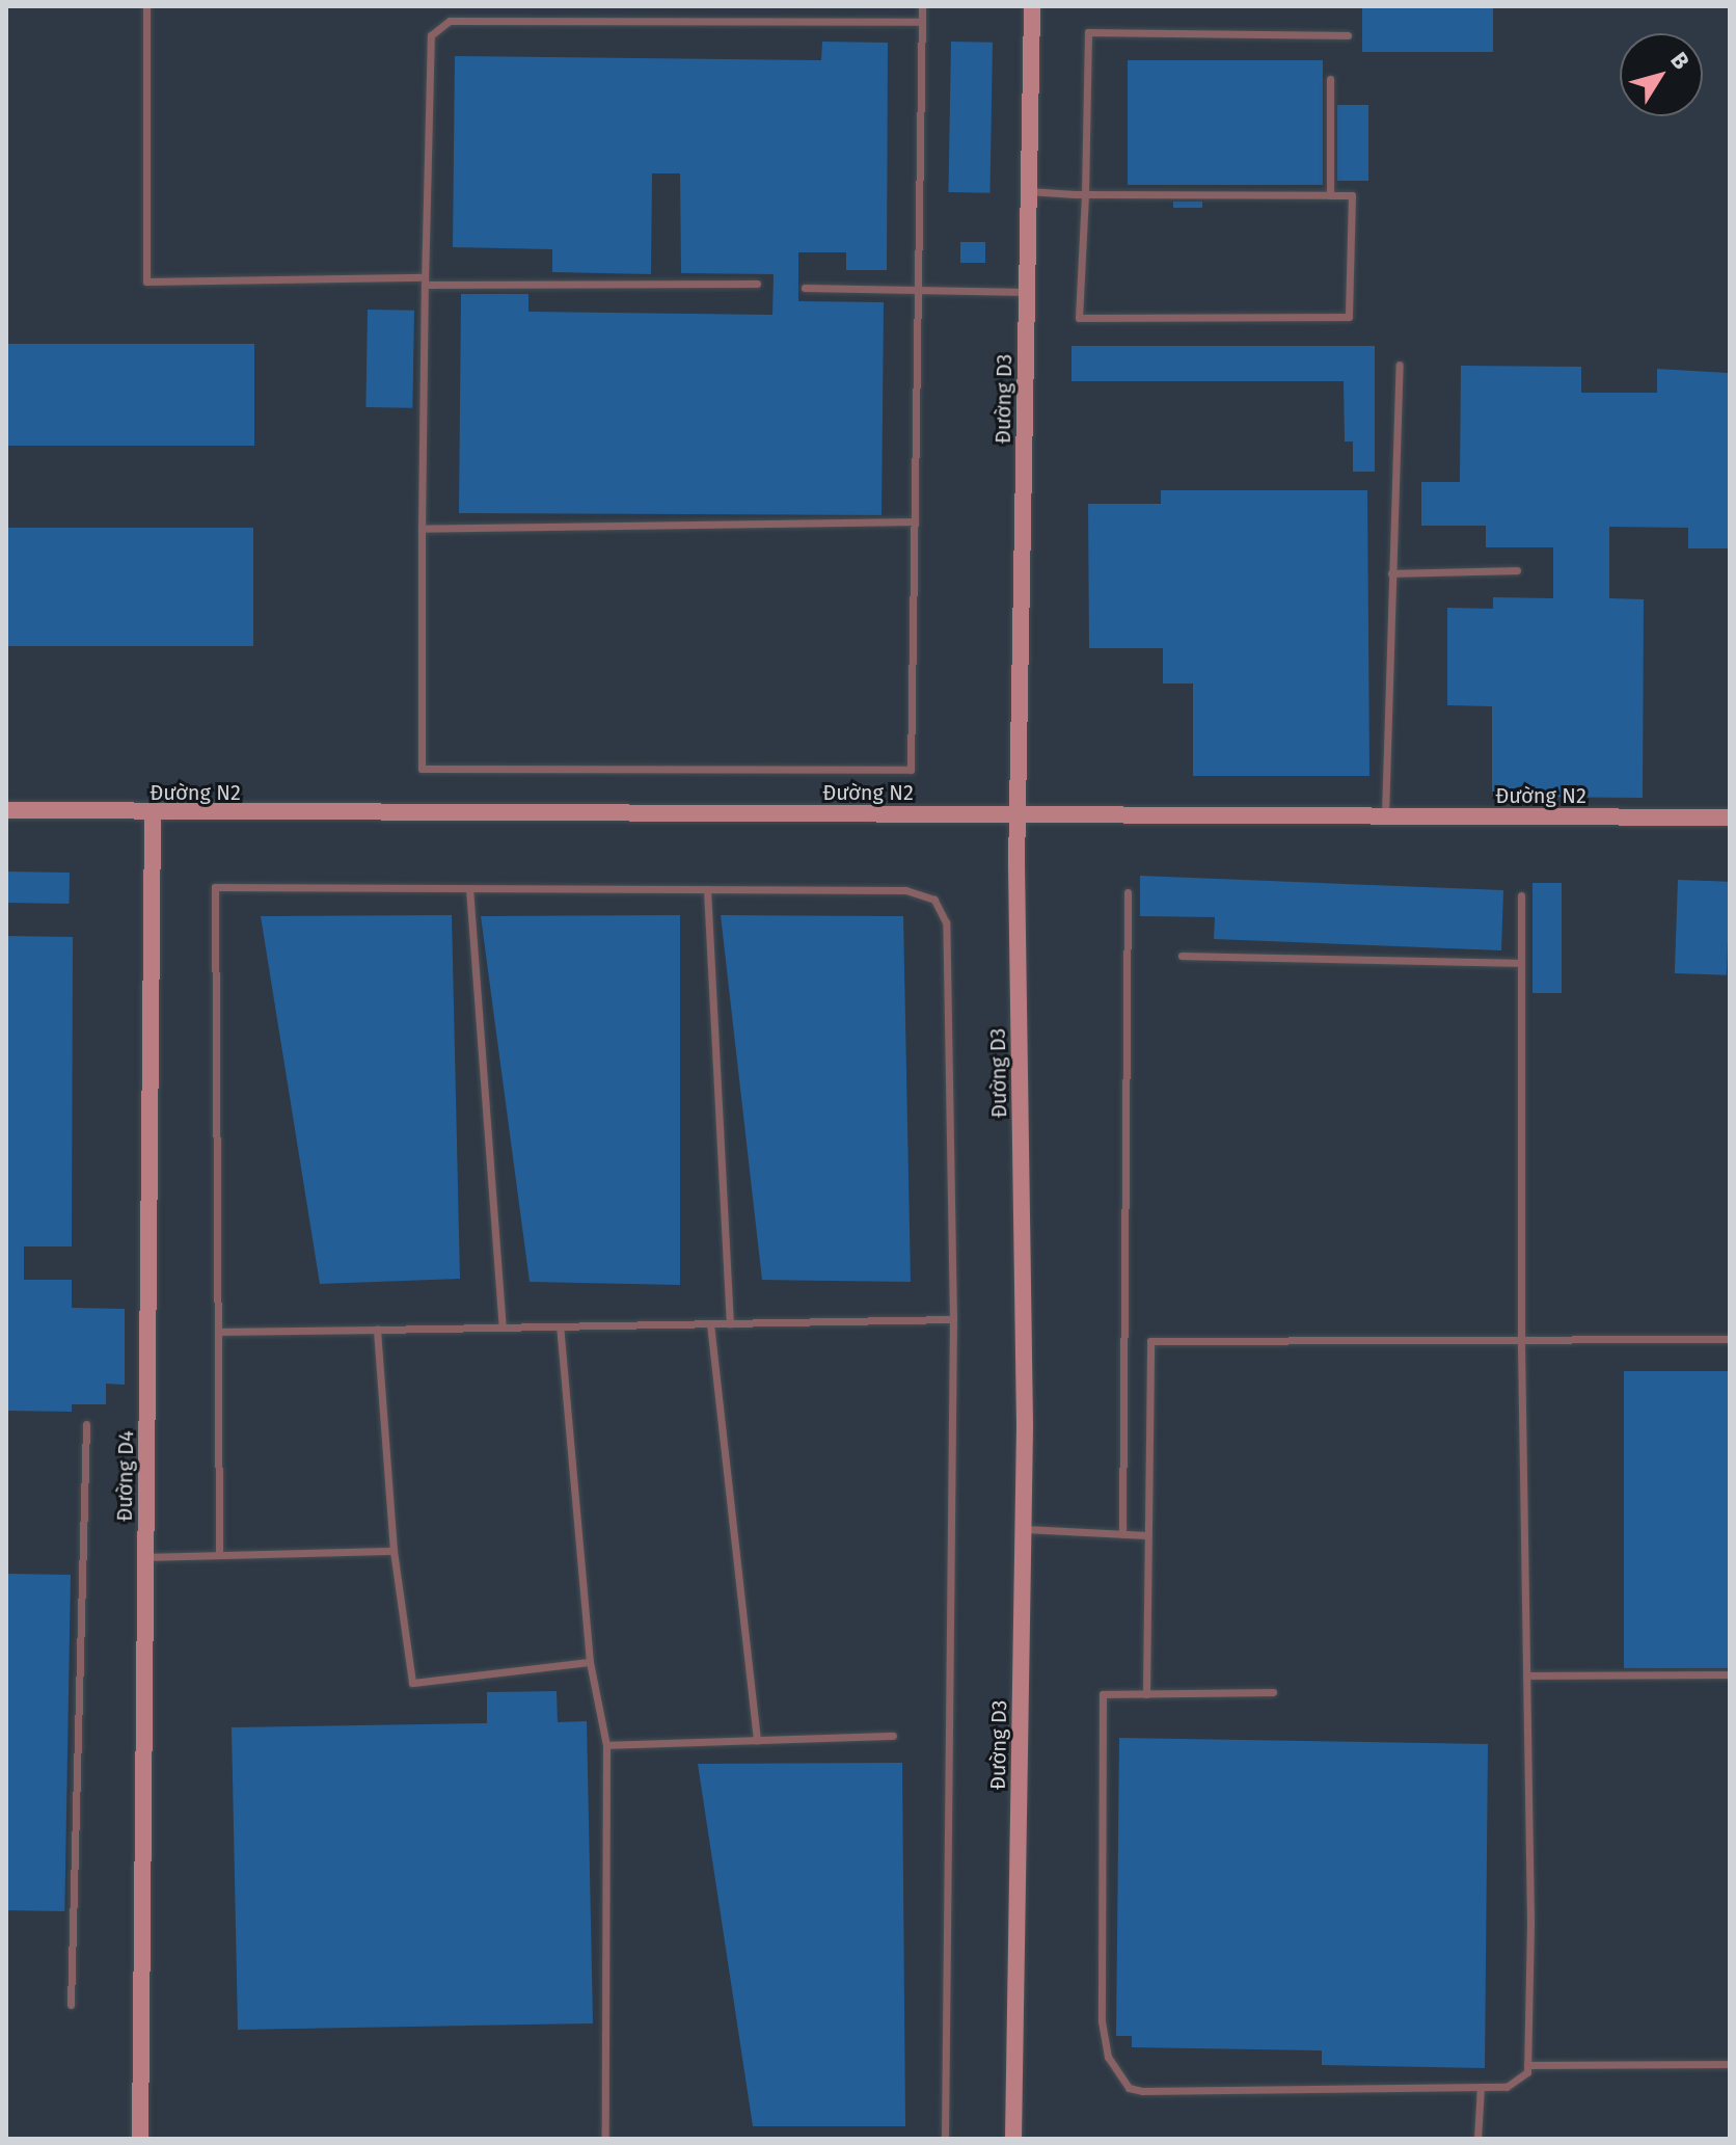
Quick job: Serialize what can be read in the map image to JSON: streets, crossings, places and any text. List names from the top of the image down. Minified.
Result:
{"streets":{"street":["Đường D3","Đường N2","Đường D4"]},"crossings":[["Đường D3","Đường N2"],["Đường N2","Đường D4"]],"north":"top right"}
